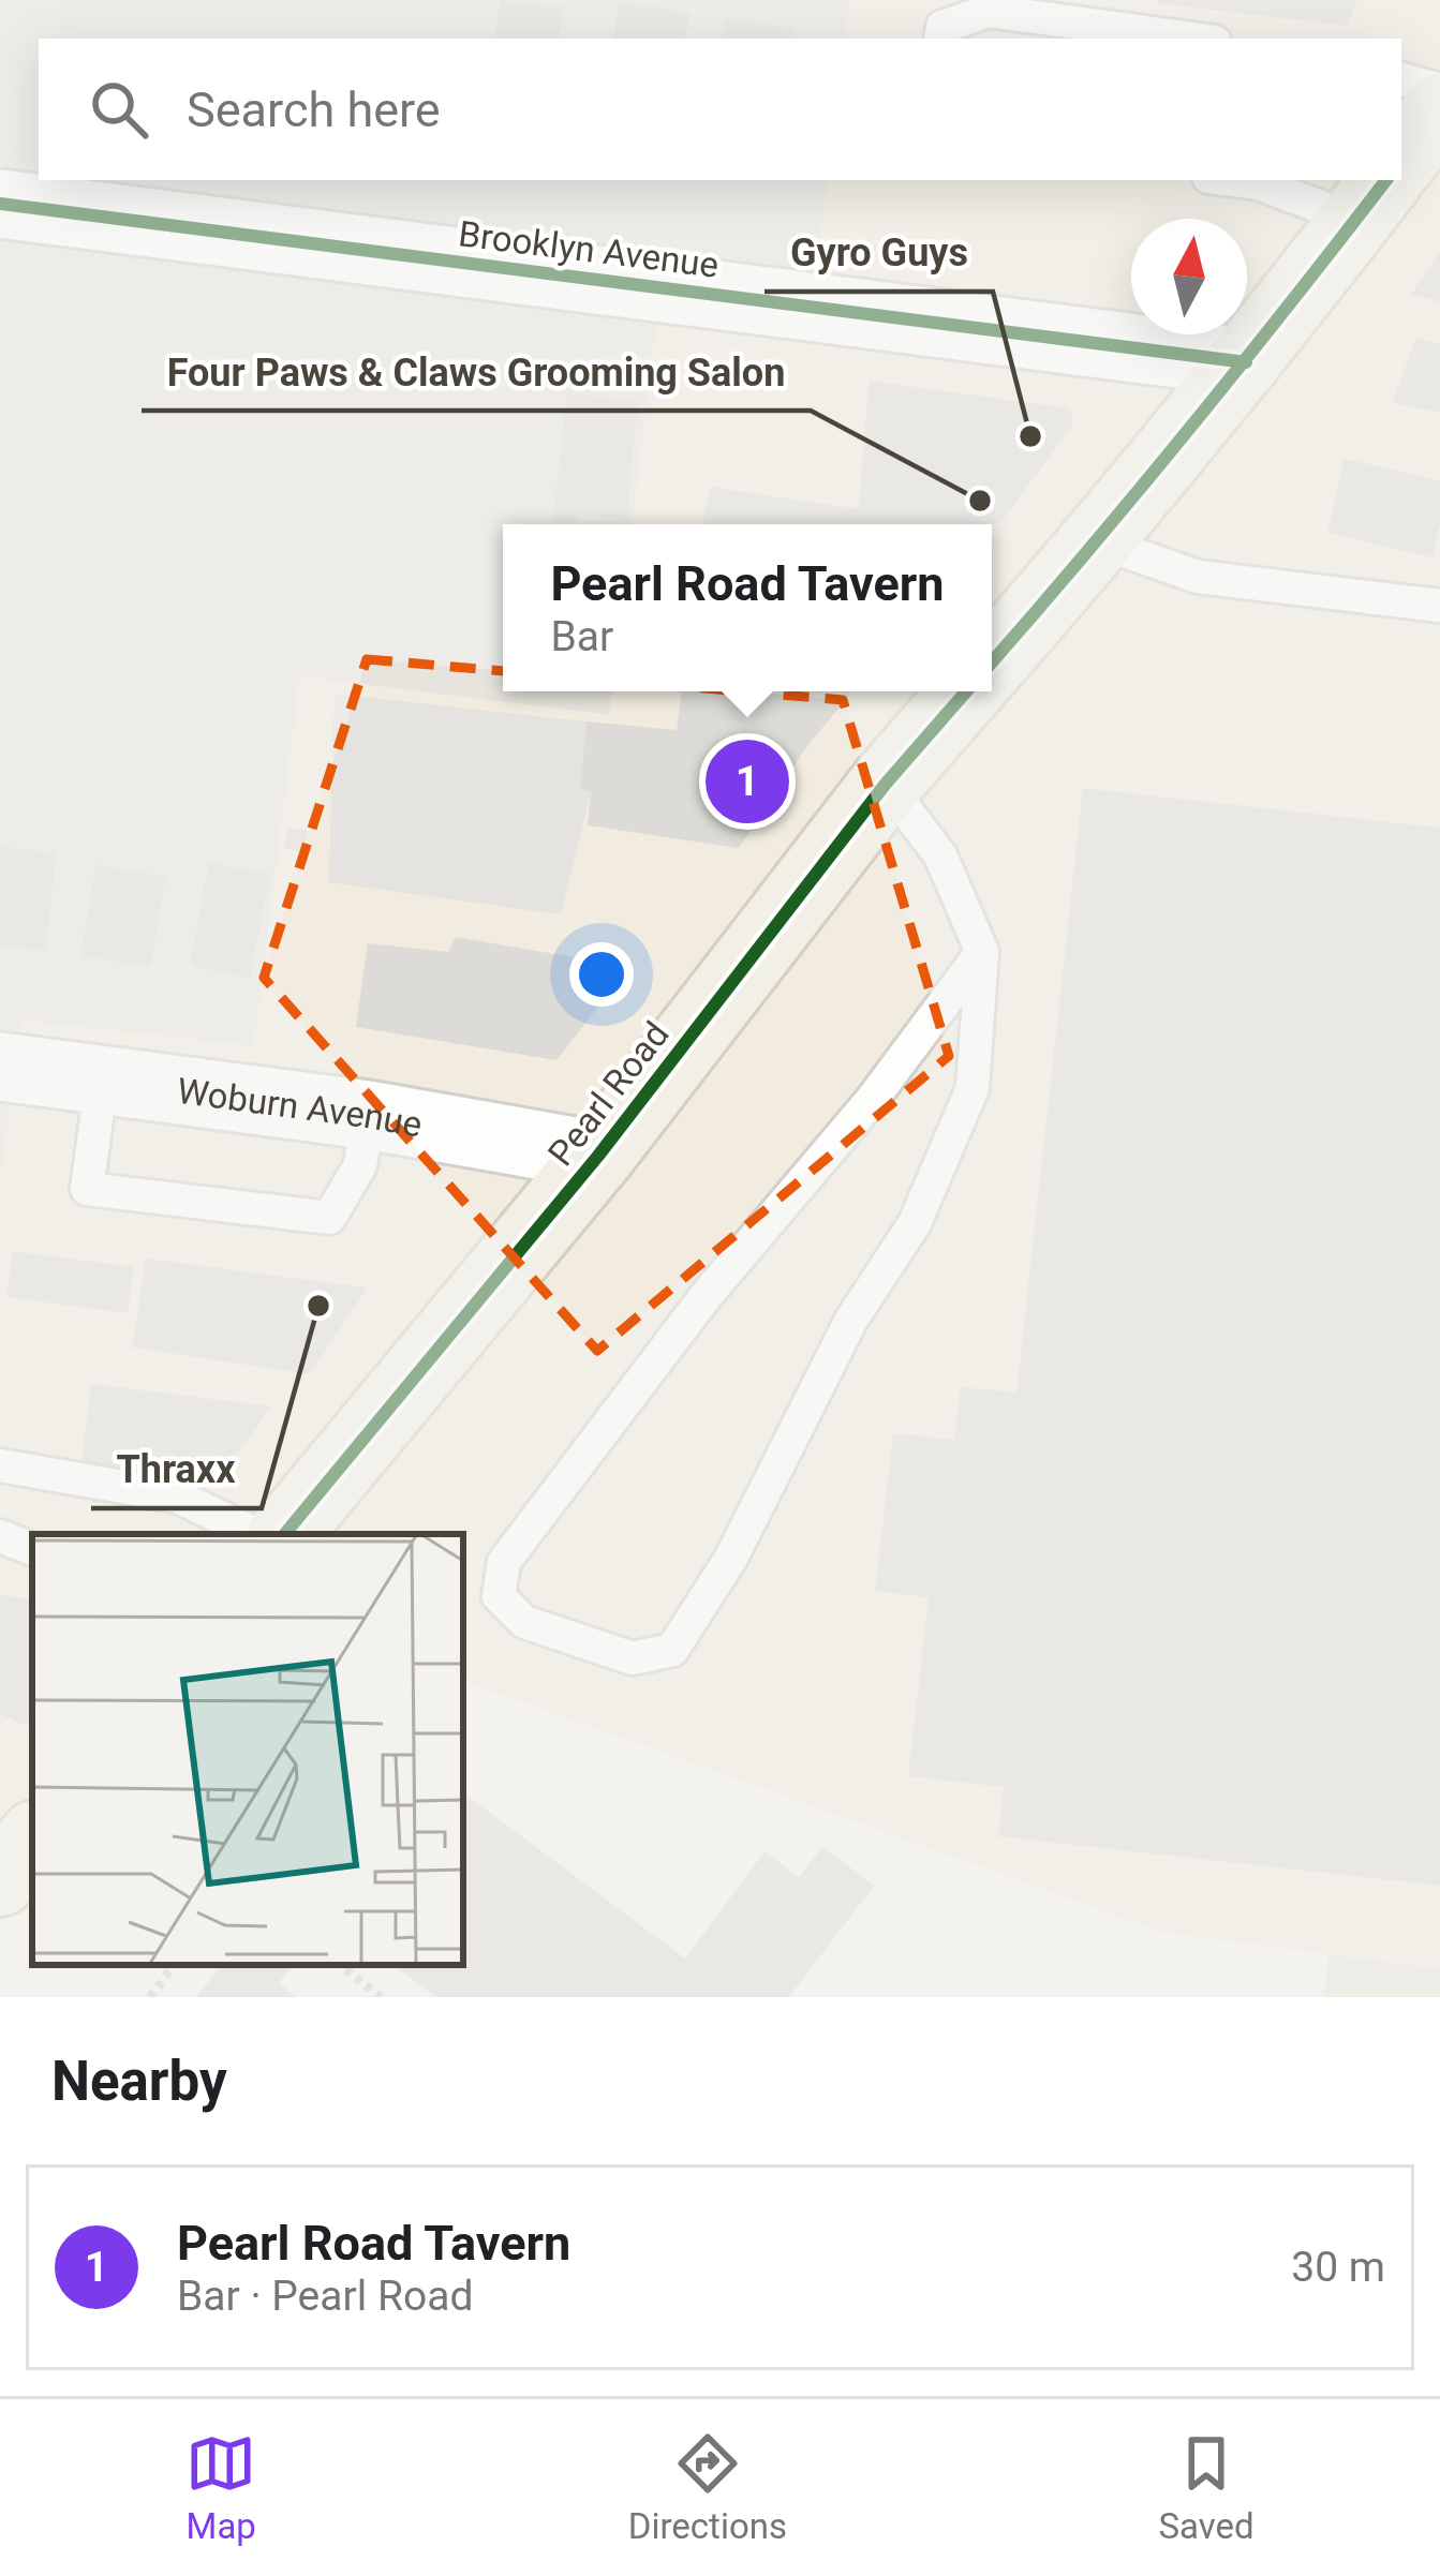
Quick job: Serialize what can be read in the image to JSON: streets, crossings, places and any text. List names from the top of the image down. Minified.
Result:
{"streets":{"main road":["Pearl Road"],"street":["Brooklyn Avenue","Woburn Avenue"]},"crossings":[["Pearl Road","Woburn Avenue"]],"places":["Gyro Guys","Four Paws & Claws Grooming Salon","Thraxx"],"north":"top","page":{"search":"Search here","popup":["Pearl Road Tavern","Bar"],"pins":"1","heading":"Nearby","list":[{"mark":"1","name":"Pearl Road Tavern","note":"Bar · Pearl Road","value":"30 m"}],"nav":["Map","Directions","Saved"]}}
